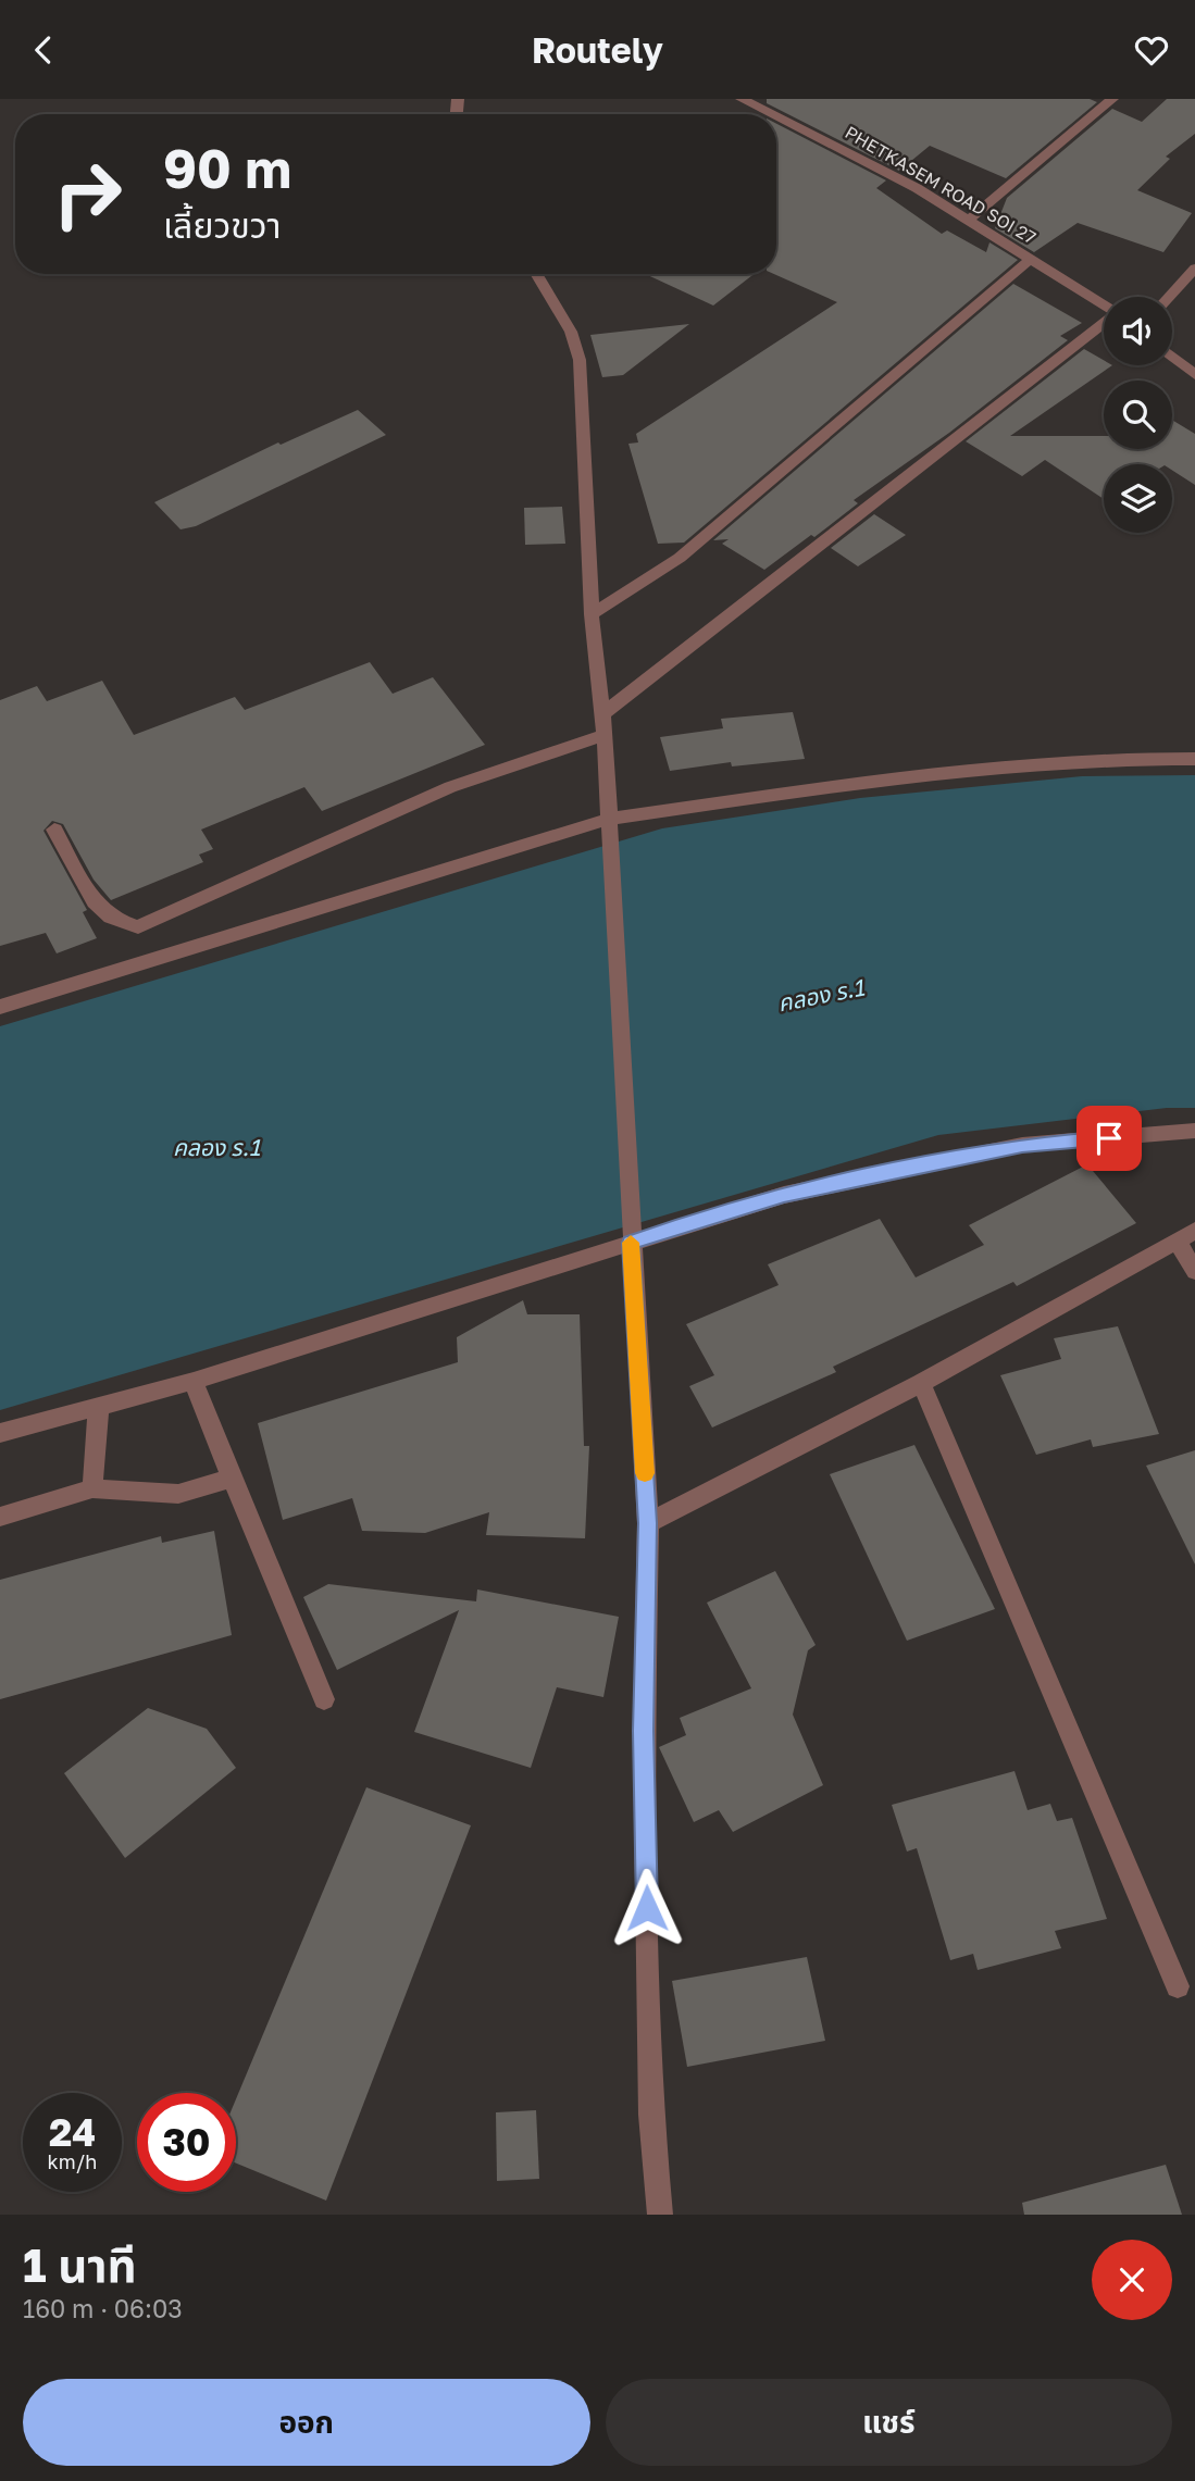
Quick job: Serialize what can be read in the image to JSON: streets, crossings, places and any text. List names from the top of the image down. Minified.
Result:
{"streets":{"street":["PHETKASEM ROAD SOI 27"]},"water":["คลอง ร.1"],"page":{"header":"Routely","turn":["90 m","เลี้ยวขวา"],"speed":"24 km/h","limit":"30","heading":["1 นาที","160 m · 06:03"],"buttons":["ออก","แชร์"]}}
